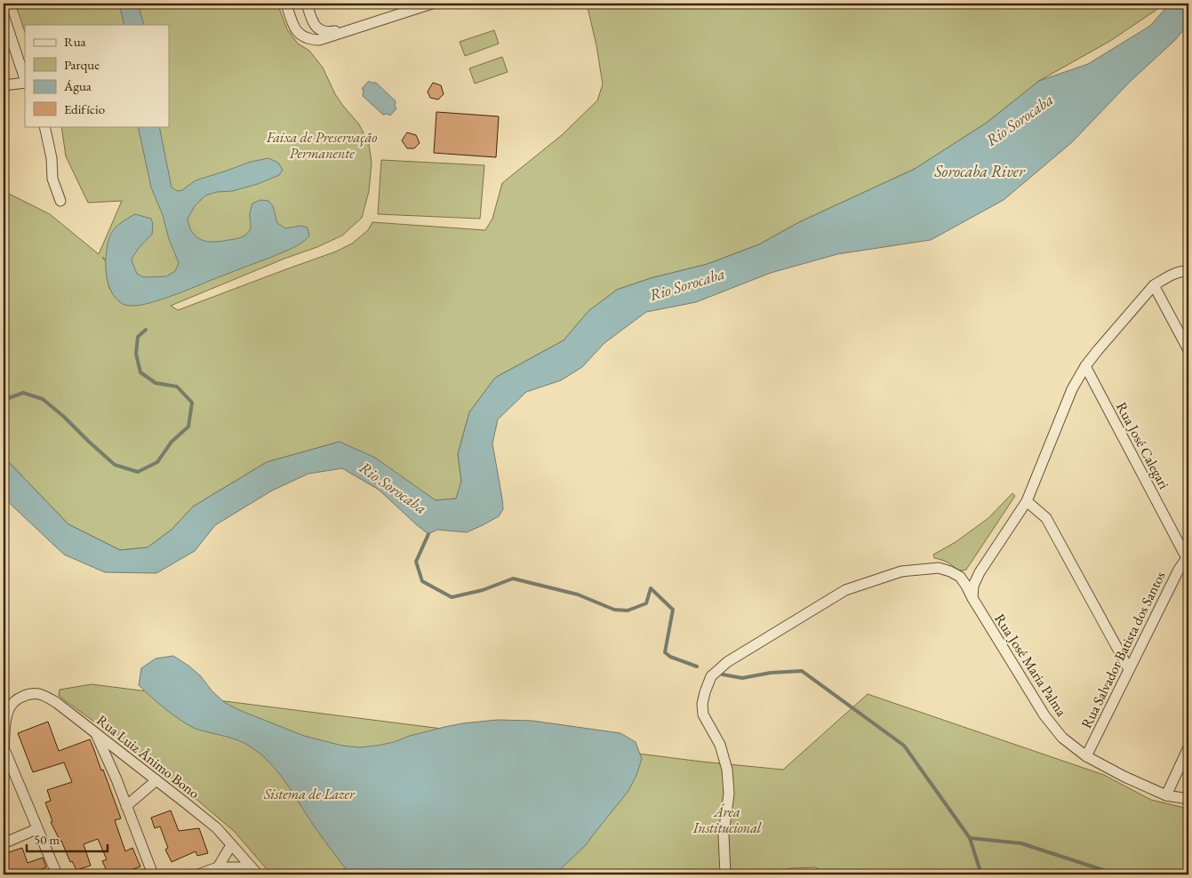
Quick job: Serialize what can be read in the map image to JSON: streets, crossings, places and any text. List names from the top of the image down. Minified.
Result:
{"streets":{"street":["Rua José Calegari","Rua Salvador Batista dos Santos","Rua José Maria Palma","Rua Luiz Ânimo Bono"]},"crossings":[["Rua José Calegari","Rua Salvador Batista dos Santos"],["Rua Salvador Batista dos Santos","Rua José Maria Palma"]],"water":["Rio Sorocaba","Sorocaba River"],"parks":["Faixa de Preservação Permanente","Sistema de Lazer","Área Institucional"],"legend":["Rua","Parque","Água","Edifício"],"scale_bar":"50 m"}
